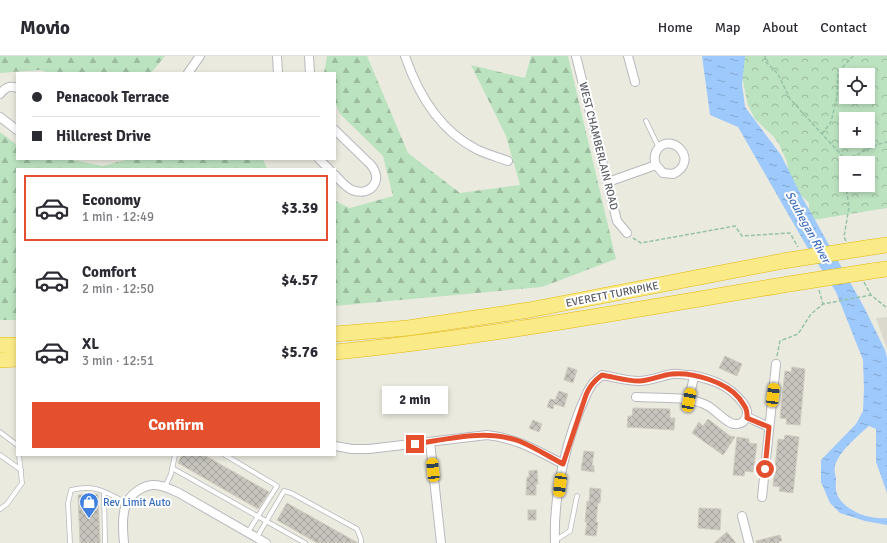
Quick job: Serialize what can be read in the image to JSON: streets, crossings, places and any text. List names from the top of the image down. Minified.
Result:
{"streets":{"highway":["EVERETT TURNPIKE"],"street":["WEST CHAMBERLAIN ROAD"]},"water":["Souhegan River"],"places":{"shop":["Rev Limit Auto"]},"page":{"header":"Movio","nav":["Home","Map","About","Contact"],"map_buttons":["+","−"],"banner":["Penacook Terrace","Hillcrest Drive"],"list":[{"name":"Economy","note":"1 min · 12:49","value":"$3.39"},{"name":"Comfort","note":"2 min · 12:50","value":"$4.57"},{"name":"XL","note":"3 min · 12:51","value":"$5.76"}],"bubble":"2 min","buttons":"Confirm"}}
